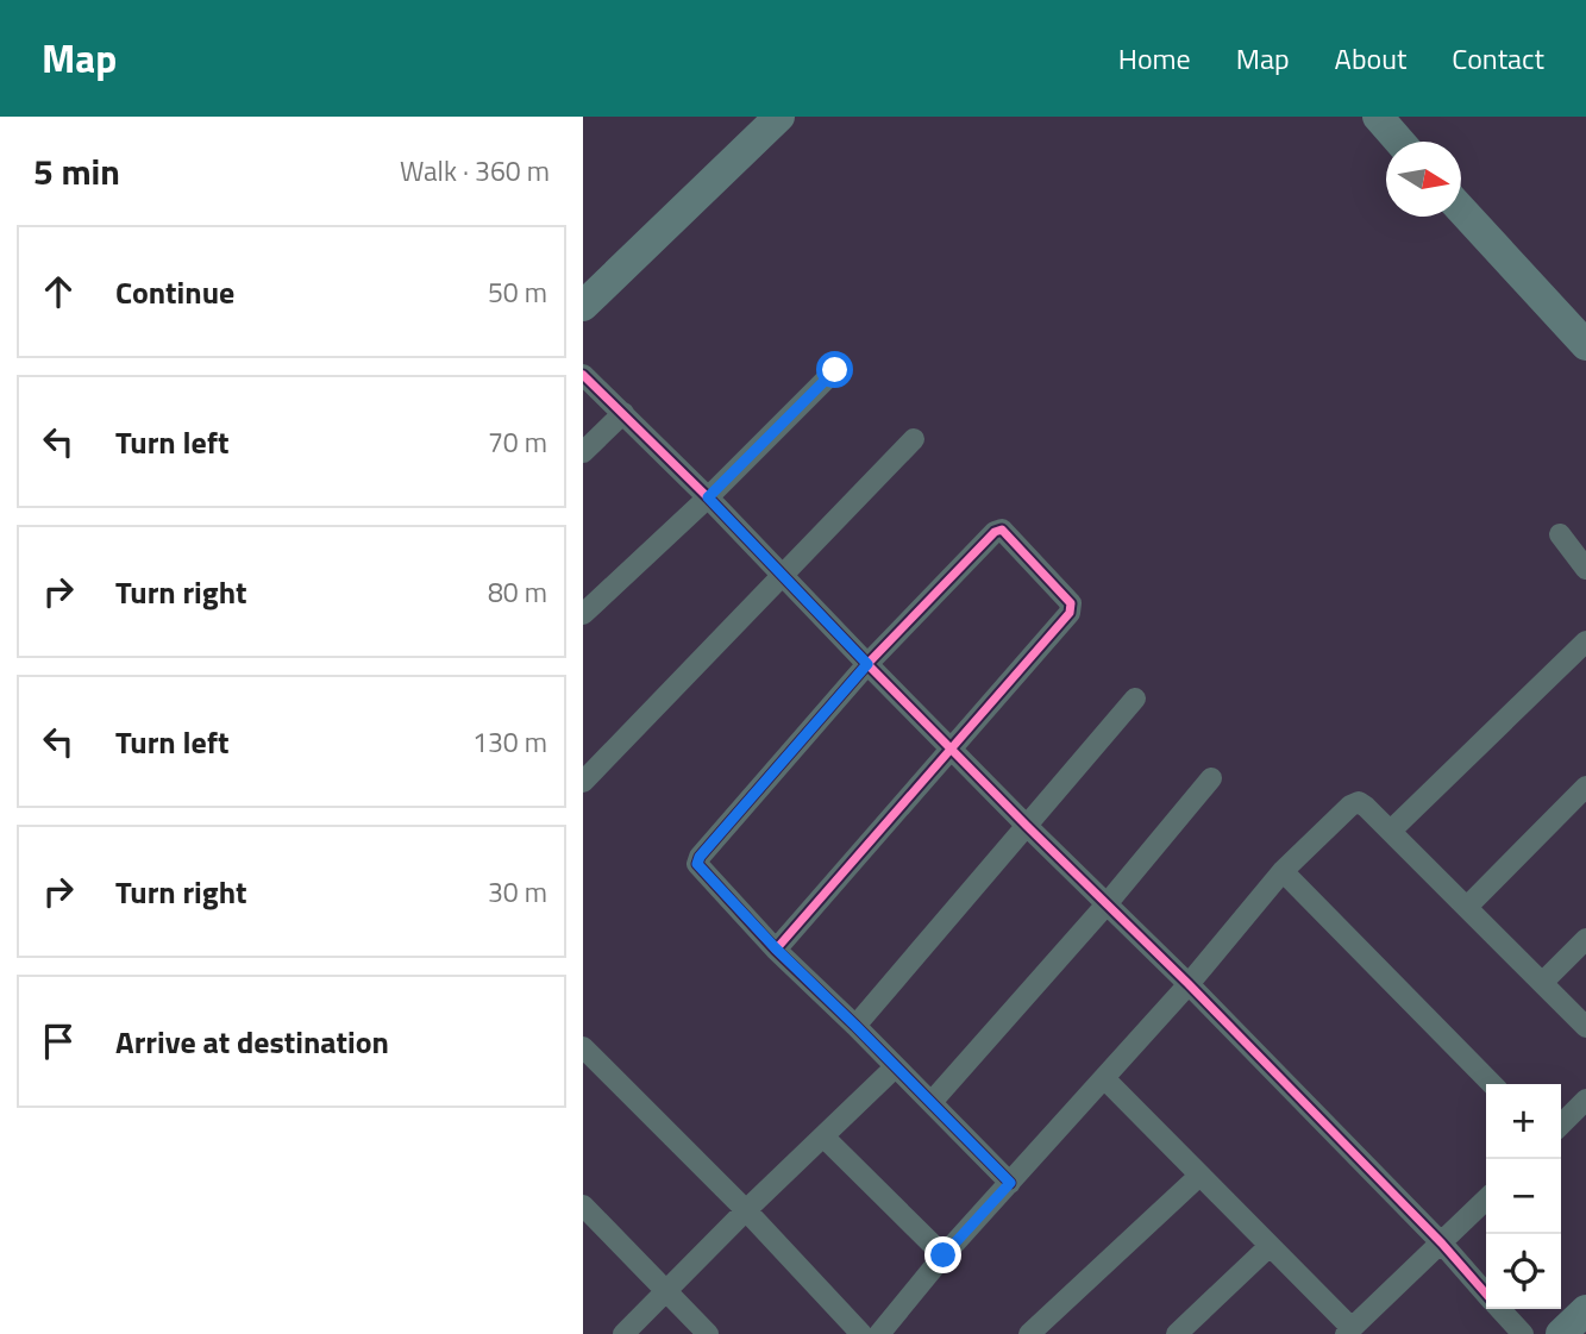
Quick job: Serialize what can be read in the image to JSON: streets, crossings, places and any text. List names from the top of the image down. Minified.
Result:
{"north":"right","page":{"header":"Map","nav":["Home","Map","About","Contact"],"heading":["5 min","Walk · 360 m"],"list":[["Continue","50 m"],["Turn left","70 m"],["Turn right","80 m"],["Turn left","130 m"],["Turn right","30 m"],"Arrive at destination"],"map_buttons":["+","−"]}}
